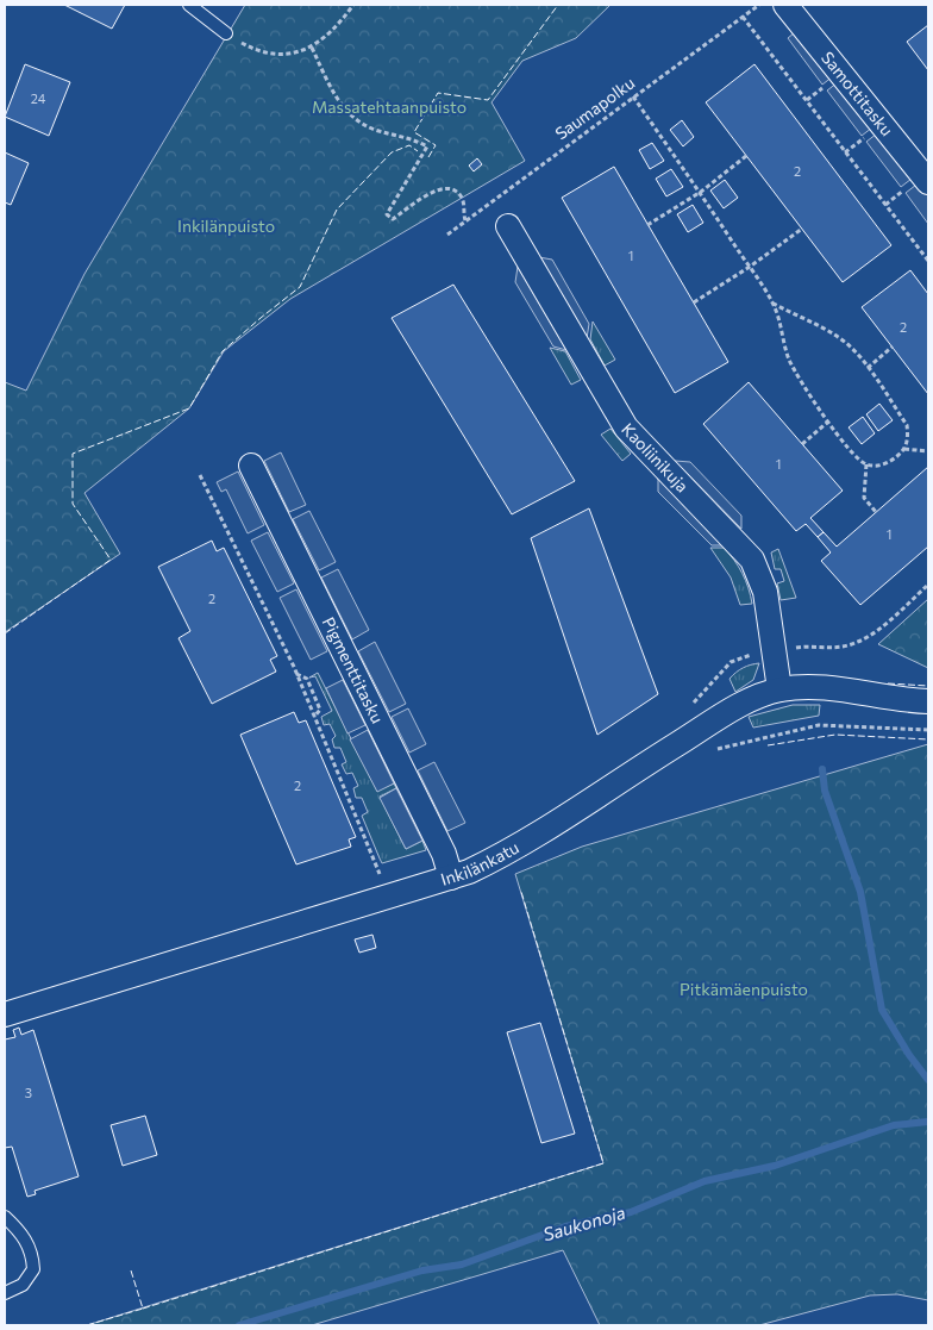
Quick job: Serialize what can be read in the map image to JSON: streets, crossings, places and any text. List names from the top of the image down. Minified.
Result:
{"streets":{"street":["Samottitasku","Kaoliinikuja","Pigmenttitasku","Inkilänkatu"],"path":["Saumapolku"]},"crossings":[["Kaoliinikuja","Inkilänkatu"],["Pigmenttitasku","Inkilänkatu"]],"water":["Saukonoja"],"parks":["Massatehtaanpuisto","Inkilänpuisto","Pitkämäenpuisto"],"house_numbers":["24","2","1","2","1","1","2","2","3"]}
